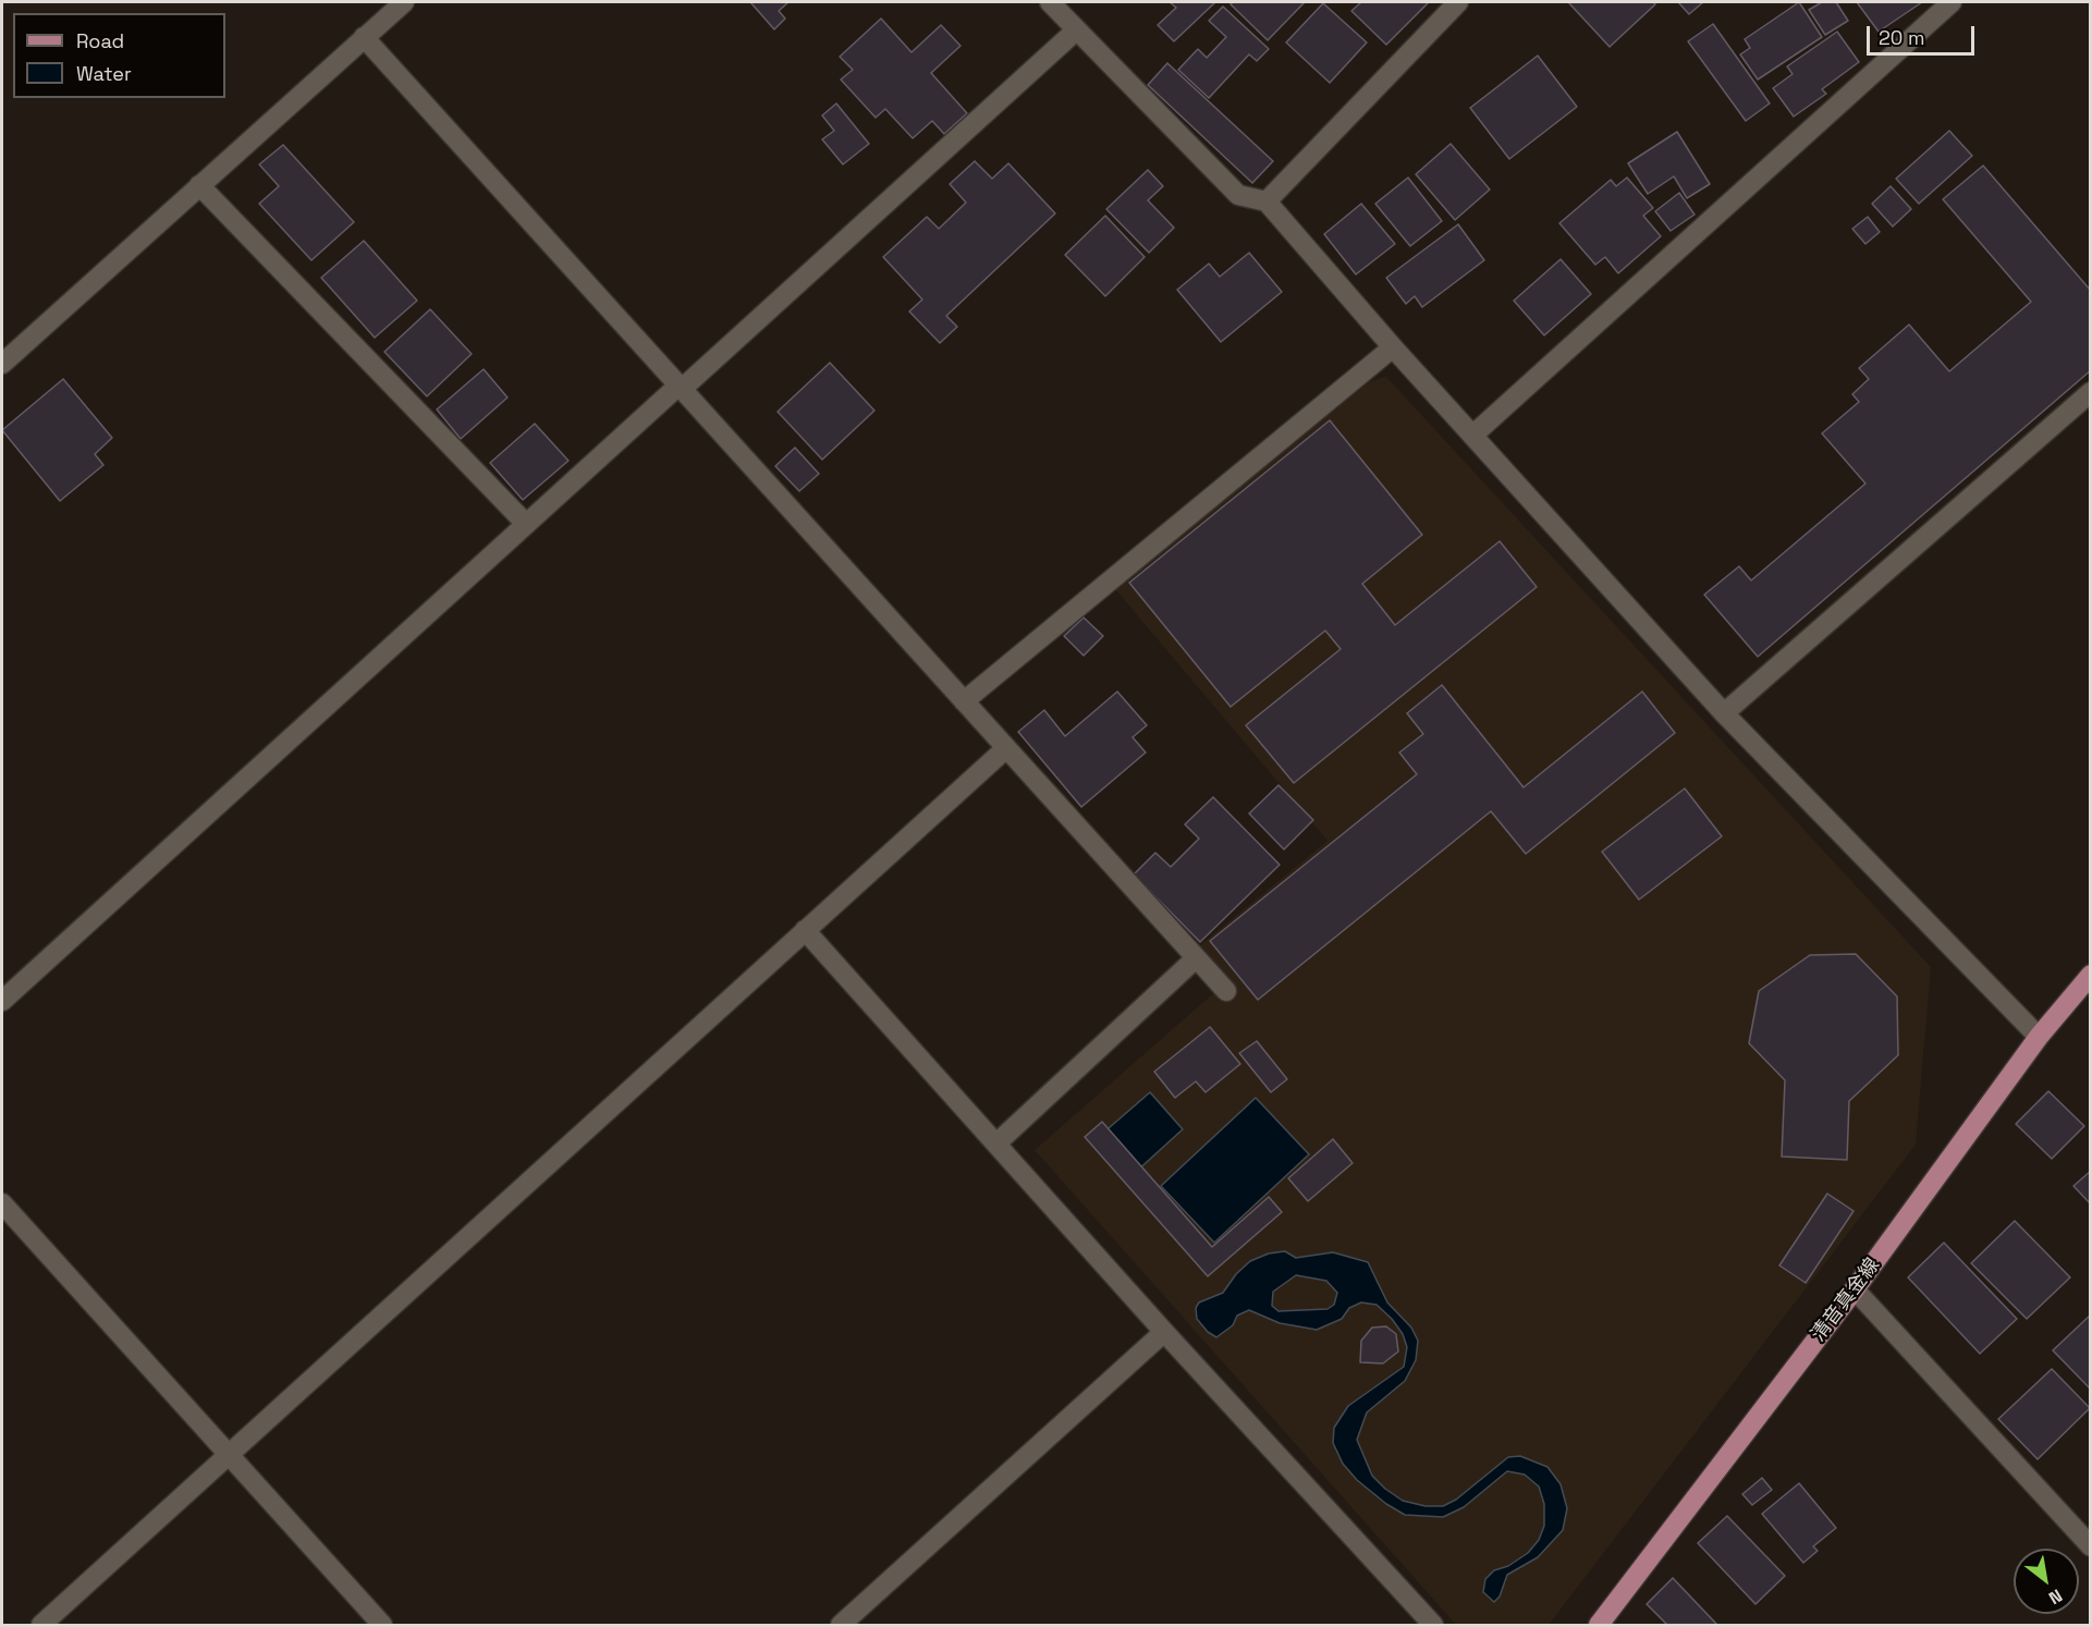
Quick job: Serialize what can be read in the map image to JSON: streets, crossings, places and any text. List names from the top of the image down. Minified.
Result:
{"streets":{"main road":["清音真金線"]},"legend":["Road","Water"],"scale_bar":"20 m","north":"bottom right"}
